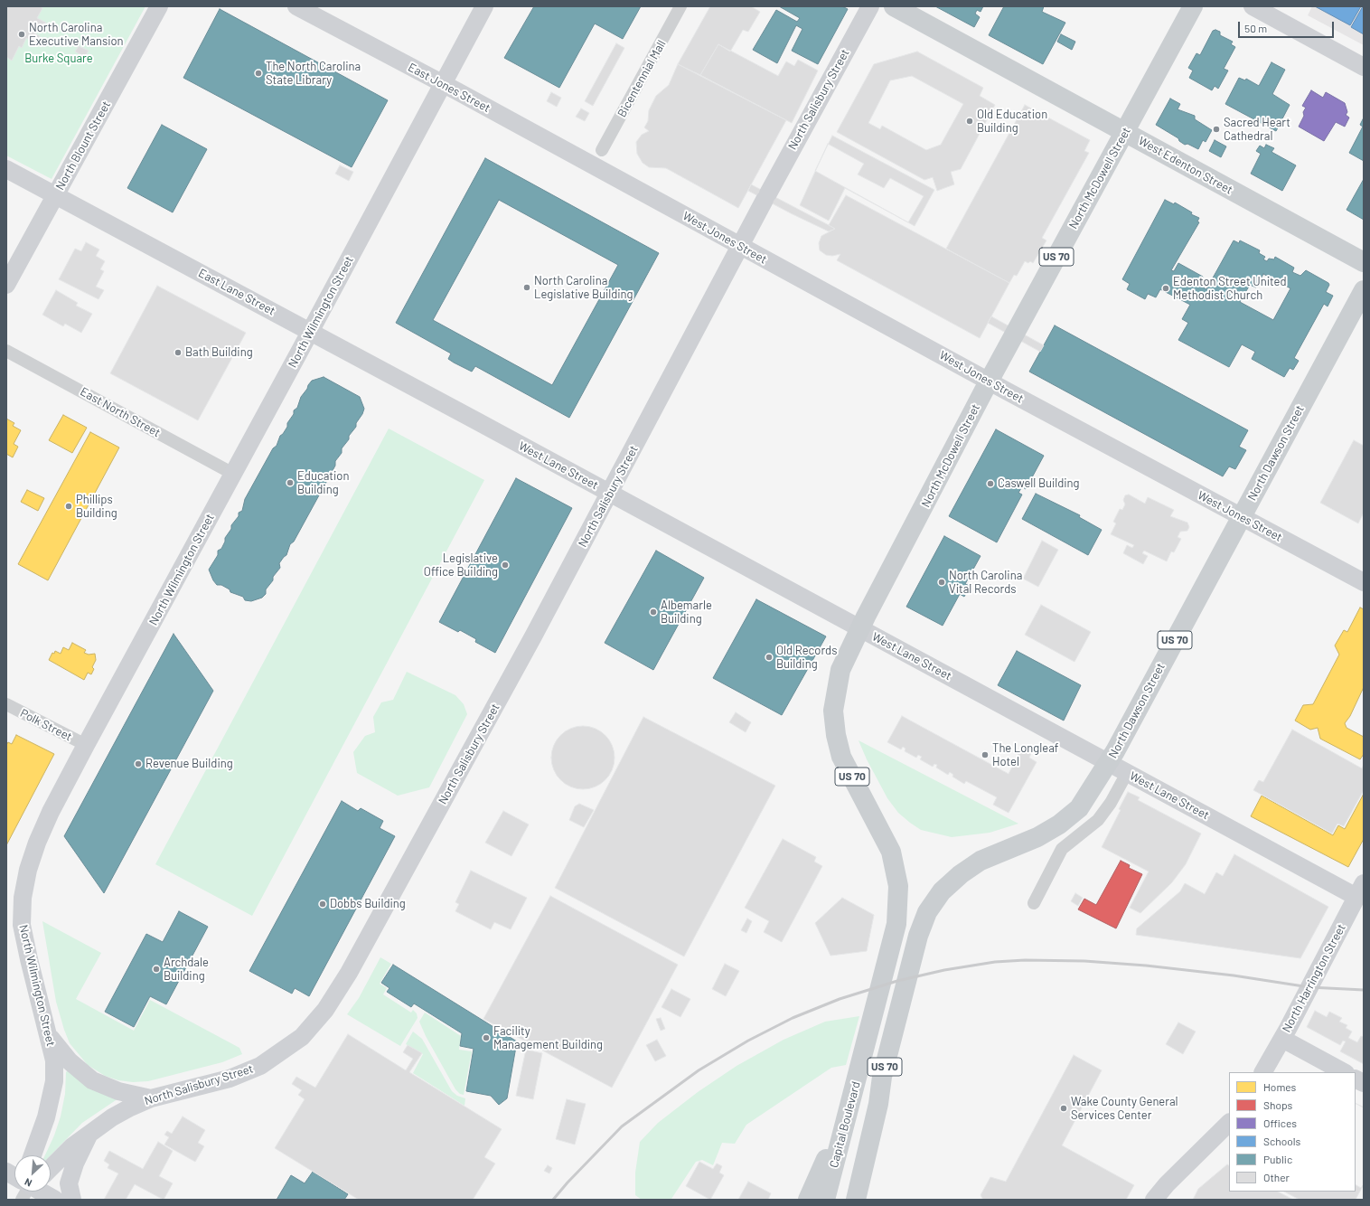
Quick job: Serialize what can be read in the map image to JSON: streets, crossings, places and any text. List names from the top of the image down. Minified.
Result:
{"streets":{"main road":["East Jones Street","North Salisbury Street","North Blount Street","West Edenton Street","North McDowell Street","West Jones Street","US 70","East Lane Street","North Wilmington Street","North Dawson Street","West Lane Street","North Harrington Street","Capital Boulevard"],"street":["Bicentennial Mall","East North Street","Polk Street"]},"crossings":[["East Jones Street","West Jones Street"],["East Jones Street","North Wilmington Street"],["North Salisbury Street","West Jones Street"],["North Salisbury Street","West Lane Street"],["North Blount Street","East Lane Street"],["West Edenton Street","North McDowell Street"],["North McDowell Street","West Jones Street"],["North McDowell Street","West Lane Street"],["North McDowell Street","Capital Boulevard"],["West Jones Street","North Dawson Street"],["East Lane Street","North Wilmington Street"],["East Lane Street","West Lane Street"],["North Wilmington Street","East North Street"],["North Wilmington Street","Polk Street"],["North Dawson Street","West Lane Street"],["West Lane Street","North Harrington Street"]],"parks":["Burke Square"],"places":["North Carolina Executive Mansion","The North Carolina State Library","Old Education Building","Sacred Heart Cathedral","North Carolina Legislative Building","Edenton Street United Methodist Church","Bath Building","Education Building","Caswell Building","Phillips Building","Legislative Office Building","North Carolina Vital Records","Albemarle Building","Old Records Building","The Longleaf Hotel","Revenue Building","Dobbs Building","Archdale Building","Facility Management Building","Wake County General Services Center"],"legend":["Homes","Shops","Offices","Schools","Public","Other"],"scale_bar":"50 m","north":"bottom left"}
